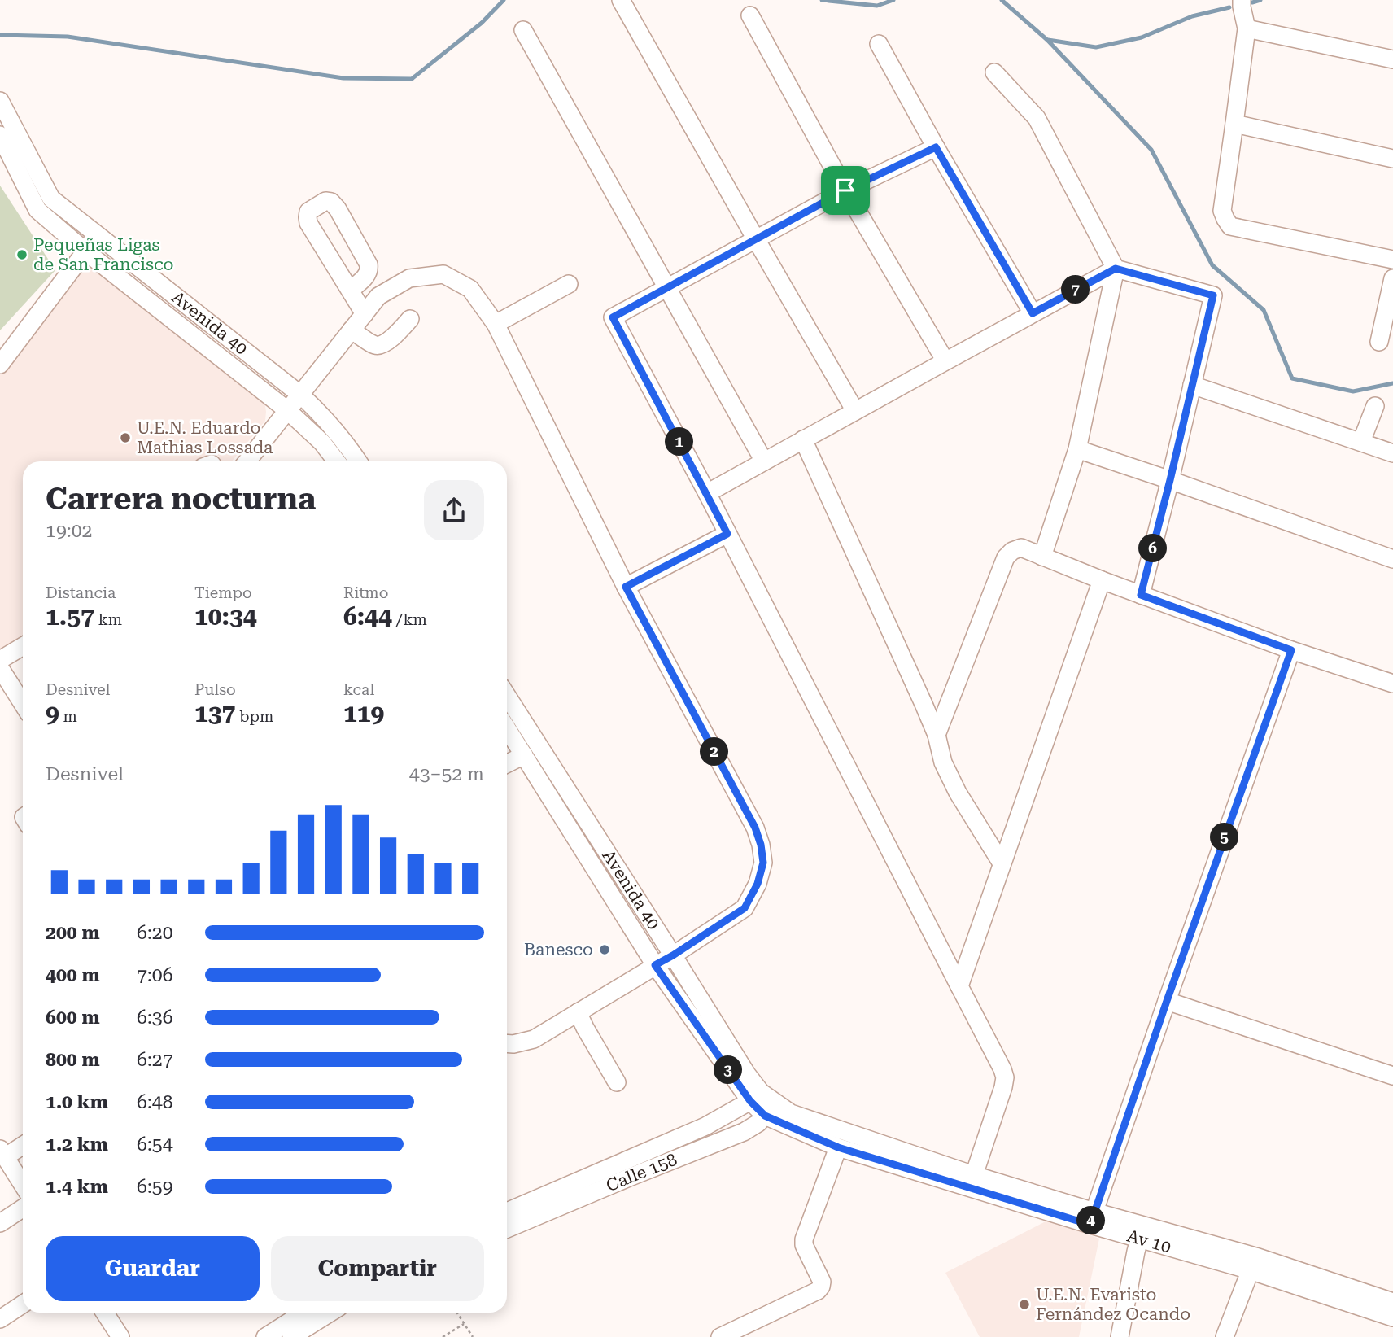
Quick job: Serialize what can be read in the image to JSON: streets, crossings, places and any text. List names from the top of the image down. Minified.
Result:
{"streets":{"street":["Avenida 40","Calle 158","Av 10"]},"crossings":[["Avenida 40","Calle 158"],["Avenida 40","Av 10"],["Calle 158","Av 10"]],"places":["Pequeñas Ligas de San Francisco","U.E.N. Eduardo Mathias Lossada","Banesco","U.E.N. Evaristo Fernández Ocando"],"page":{"pins":["7","1","6","2","5","3","4"],"heading":["Carrera nocturna","19:02"],"stats":[["Distancia","1.57 km"],["Tiempo","10:34"],["Ritmo","6:44 /km"],["Desnivel","9 m"],["Pulso","137 bpm"],["kcal","119"]],"chart":["Desnivel","43–52 m"],"list":[{"name":"200 m","note":"6:20"},{"name":"400 m","note":"7:06"},{"name":"600 m","note":"6:36"},{"name":"800 m","note":"6:27"},{"name":"1.0 km","note":"6:48"},{"name":"1.2 km","note":"6:54"},{"name":"1.4 km","note":"6:59"}],"buttons":["Guardar","Compartir"]}}
